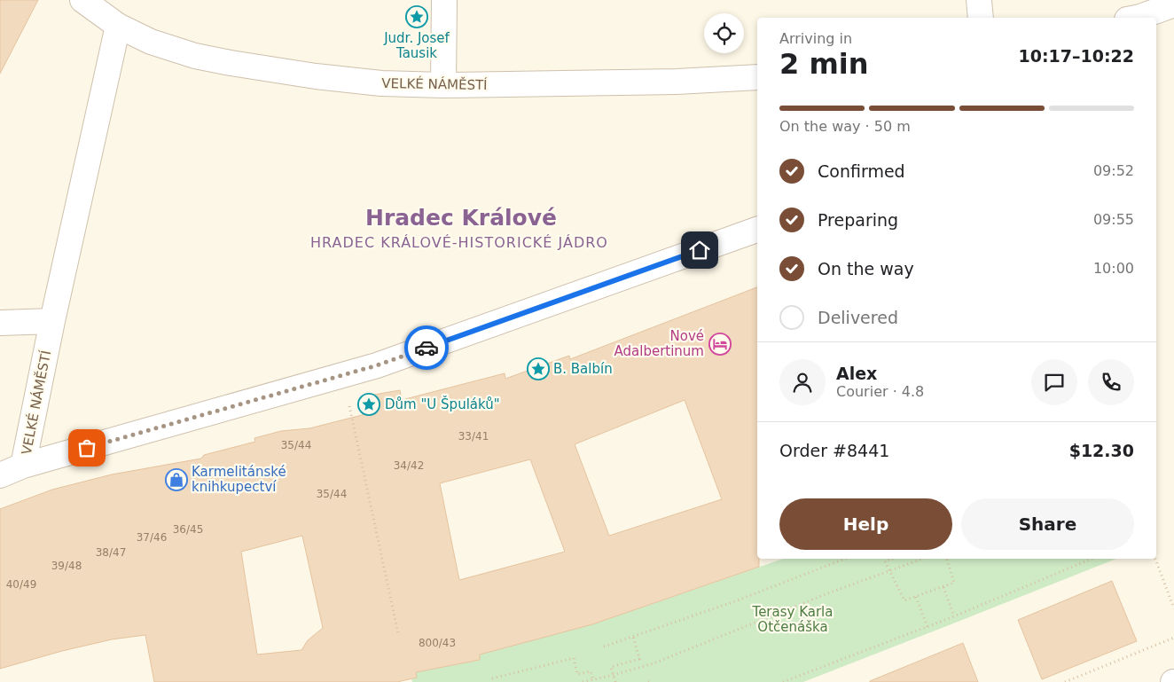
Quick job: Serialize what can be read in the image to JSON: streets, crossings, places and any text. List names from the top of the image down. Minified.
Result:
{"streets":{"street":["VELKÉ NÁMĚSTÍ"]},"districts":["Hradec Králové","HRADEC KRÁLOVÉ-HISTORICKÉ JÁDRO"],"parks":["Terasy Karla Otčenáška"],"places":{"place":["Judr. Josef Tausik","B. Balbín","Dům \"U Špuláků\""],"hotel":["Nové Adalbertinum"],"shop":["Karmelitánské knihkupectví"]},"house_numbers":["33/41","35/44","34/42","35/44","36/45","37/46","38/47","39/48","40/49","800/43"],"page":{"heading":["2 min","Arriving in","10:17–10:22"],"panel":["Alex","Courier · 4.8","Order #8441","$12.30"],"bar":"On the way · 50 m","list":[["Confirmed","09:52"],["Preparing","09:55"],["On the way","10:00"],"Delivered"],"buttons":["Help","Share"]}}
